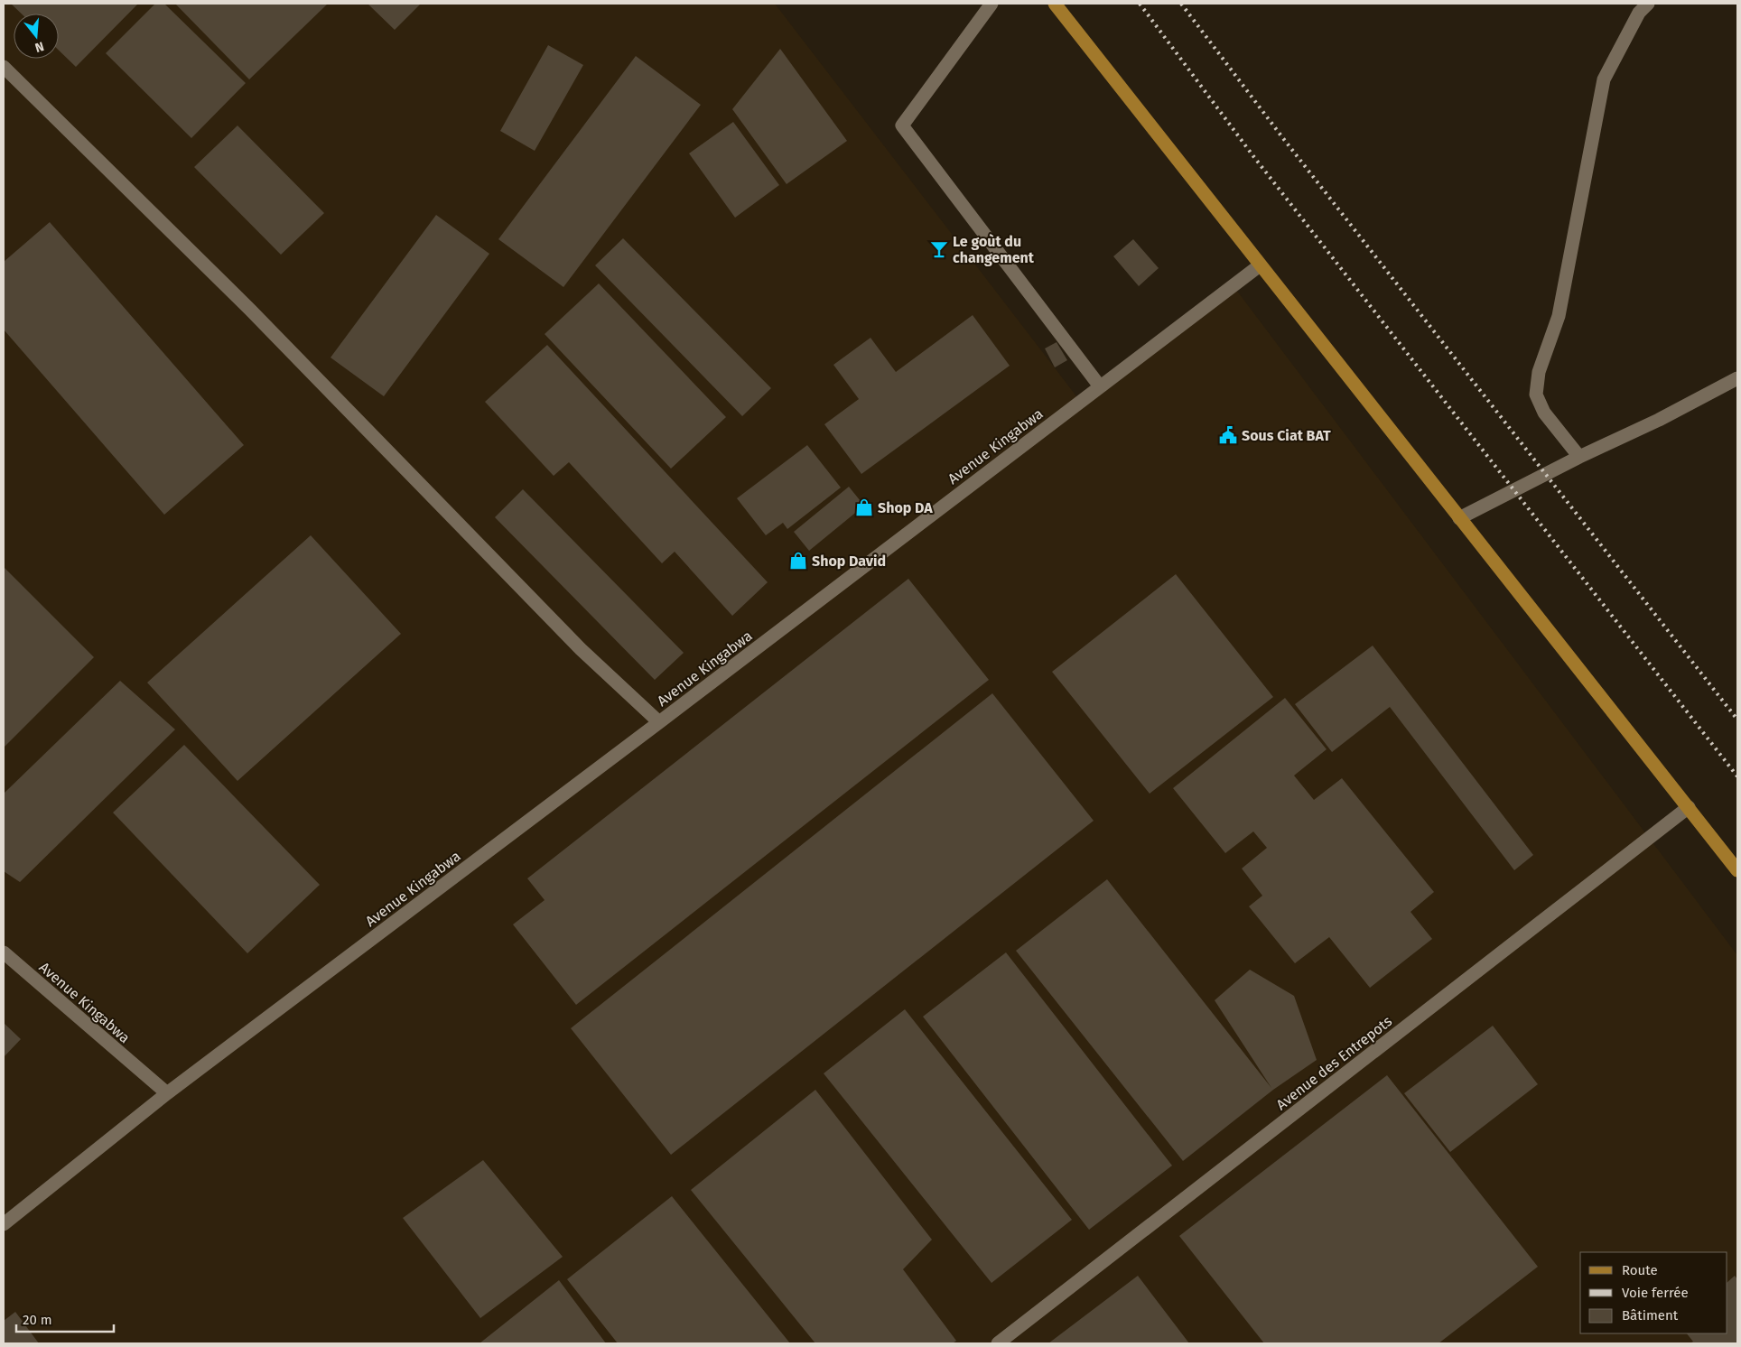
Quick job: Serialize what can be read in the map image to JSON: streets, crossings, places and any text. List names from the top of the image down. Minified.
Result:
{"streets":{"street":["Avenue Kingabwa","Avenue des Entrepots"]},"places":{"bar":["Le goùt du changement"],"public building":["Sous Ciat BAT"],"shop":["Shop DA","Shop David"]},"legend":["Route","Voie ferrée","Bâtiment"],"scale_bar":"20 m","north":"bottom"}
